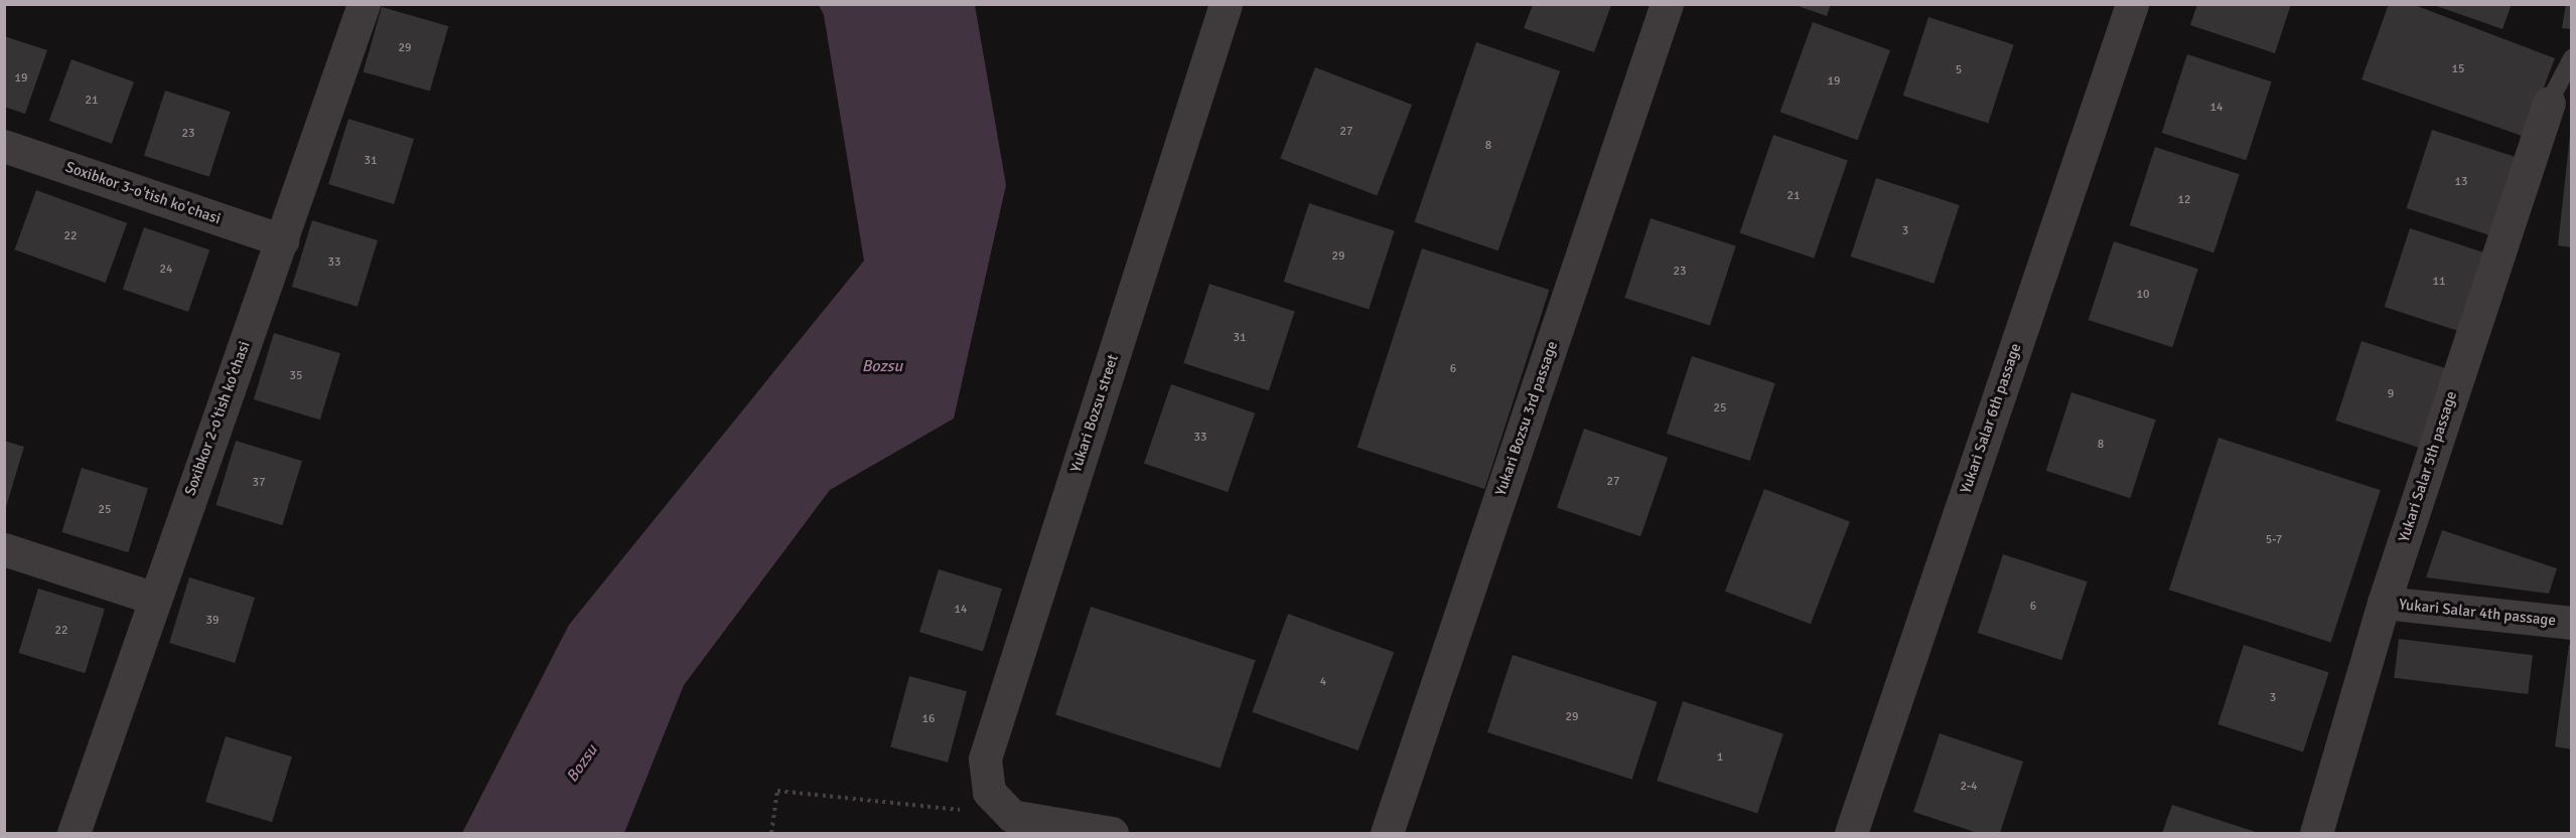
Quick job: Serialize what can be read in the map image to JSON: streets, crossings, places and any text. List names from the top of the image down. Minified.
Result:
{"streets":{"street":["Soxibkor 3-o'tish ko'chasi","Yukari Bozsu street","Soxibkor 2-o'tish ko'chasi","Yukari Bozsu 3rd passage","Yukari Salar 6th passage","Yukari Salar 5th passage","Yukari Salar 4th passage"]},"crossings":[["Soxibkor 3-o'tish ko'chasi","Soxibkor 2-o'tish ko'chasi"],["Yukari Salar 5th passage","Yukari Salar 4th passage"]],"water":["Bozsu"],"house_numbers":["29","15","5","19","19","21","14","27","23","8","31","13","21","12","3","22","29","33","24","23","11","10","31","6","35","9","25","33","8","27","37","25","5-7","6","14","39","22","4","3","29","16","1","2-4"]}
